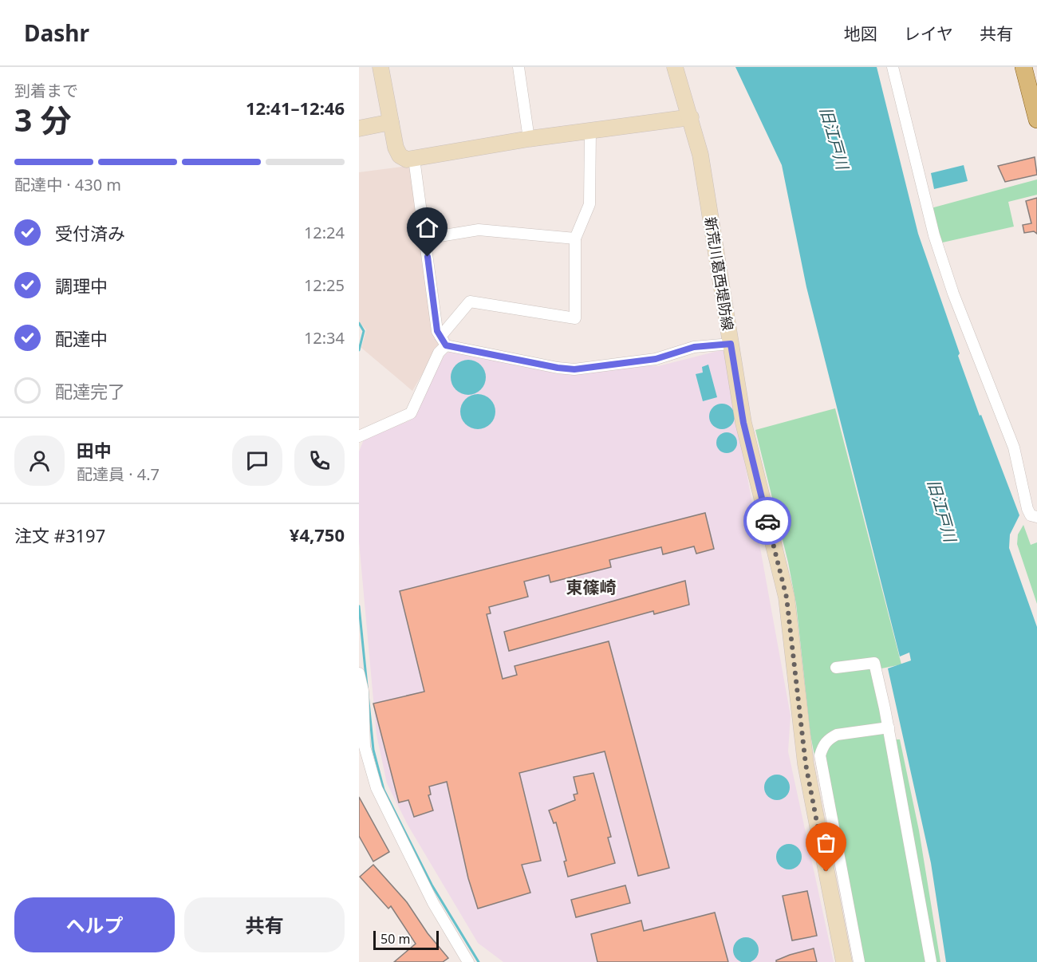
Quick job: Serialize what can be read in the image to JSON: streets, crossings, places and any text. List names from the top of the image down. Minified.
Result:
{"streets":{"main road":["新荒川葛西堤防線"]},"districts":["東篠崎"],"water":["旧江戸川"],"scale_bar":"50 m","page":{"header":"Dashr","nav":["地図","レイヤ","共有"],"heading":["3 分","到着まで","12:41–12:46"],"panel":["田中","配達員 · 4.7","注文 #3197","¥4,750"],"bar":"配達中 · 430 m","list":[["受付済み","12:24"],["調理中","12:25"],["配達中","12:34"],"配達完了"],"buttons":["ヘルプ","共有"],"scale":"50 m"}}
